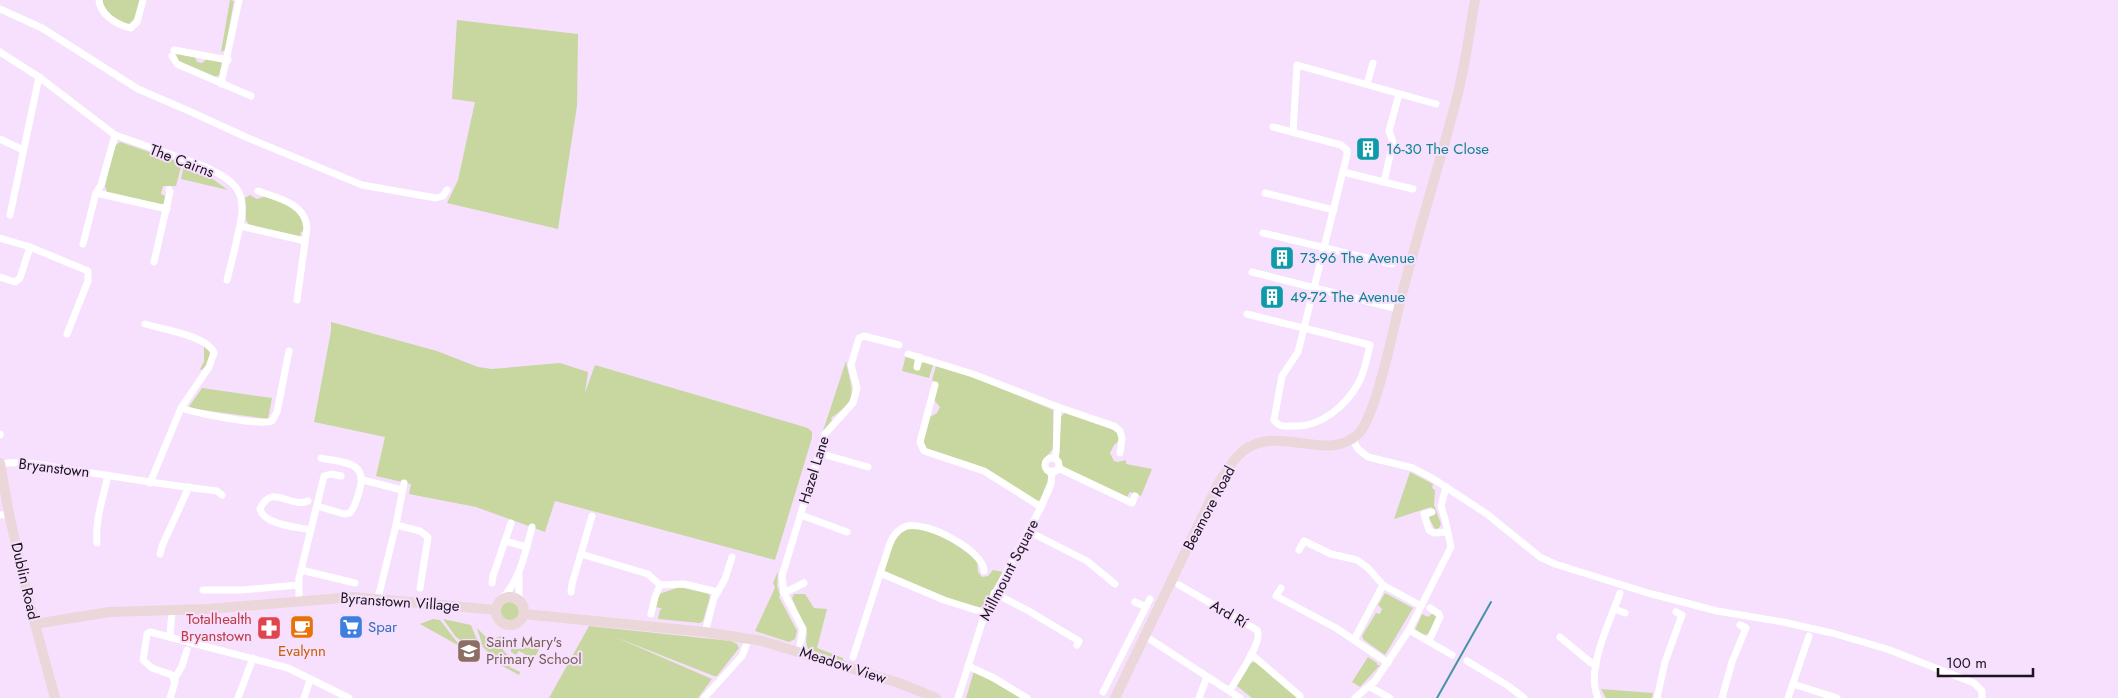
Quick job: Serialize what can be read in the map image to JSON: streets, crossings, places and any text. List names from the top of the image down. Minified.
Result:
{"streets":{"main road":["Beamore Road","Dublin Road","Byranstown Village","Meadow View"],"street":["The Cairns","Bryanstown","Hazel Lane","Millmount Square","Ard Rí"]},"crossings":[["Bryanstown","Dublin Road"],["Hazel Lane","Meadow View"],["Dublin Road","Byranstown Village"],["Byranstown Village","Meadow View"]],"places":{"building":["16-30 The Close","73-96 The Avenue","49-72 The Avenue"],"cafe":["Evalynn"],"supermarket":["Spar"],"pharmacy":["Totalhealth Bryanstown"],"school or university":["Saint Mary's Primary School"]},"scale_bar":"100 m"}
